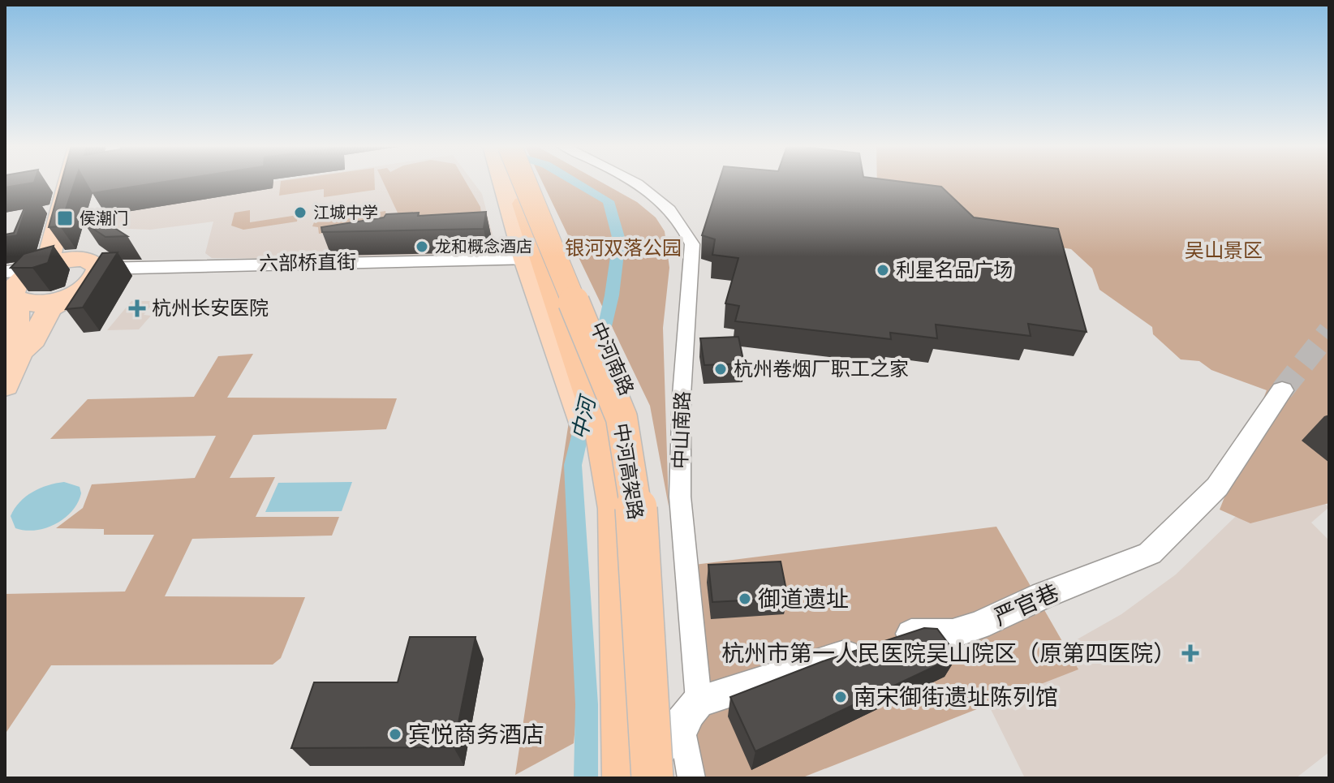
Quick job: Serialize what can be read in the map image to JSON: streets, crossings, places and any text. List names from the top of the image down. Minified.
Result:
{"streets":{"highway":["中河高架路"],"main road":["中河南路"],"street":["六部桥直街","中山南路","严官巷"]},"crossings":[["中山南路","严官巷"]],"water":["中河"],"parks":["银河双落公园","吴山景区"],"places":{"other":["江城中学","龙和概念酒店","利星名品广场","杭州卷烟厂职工之家","御道遗址","南宋御街遗址陈列馆","宾悦商务酒店"],"transit":["侯潮门"],"health":["杭州长安医院","杭州市第一人民医院吴山院区（原第四医院）"]}}
